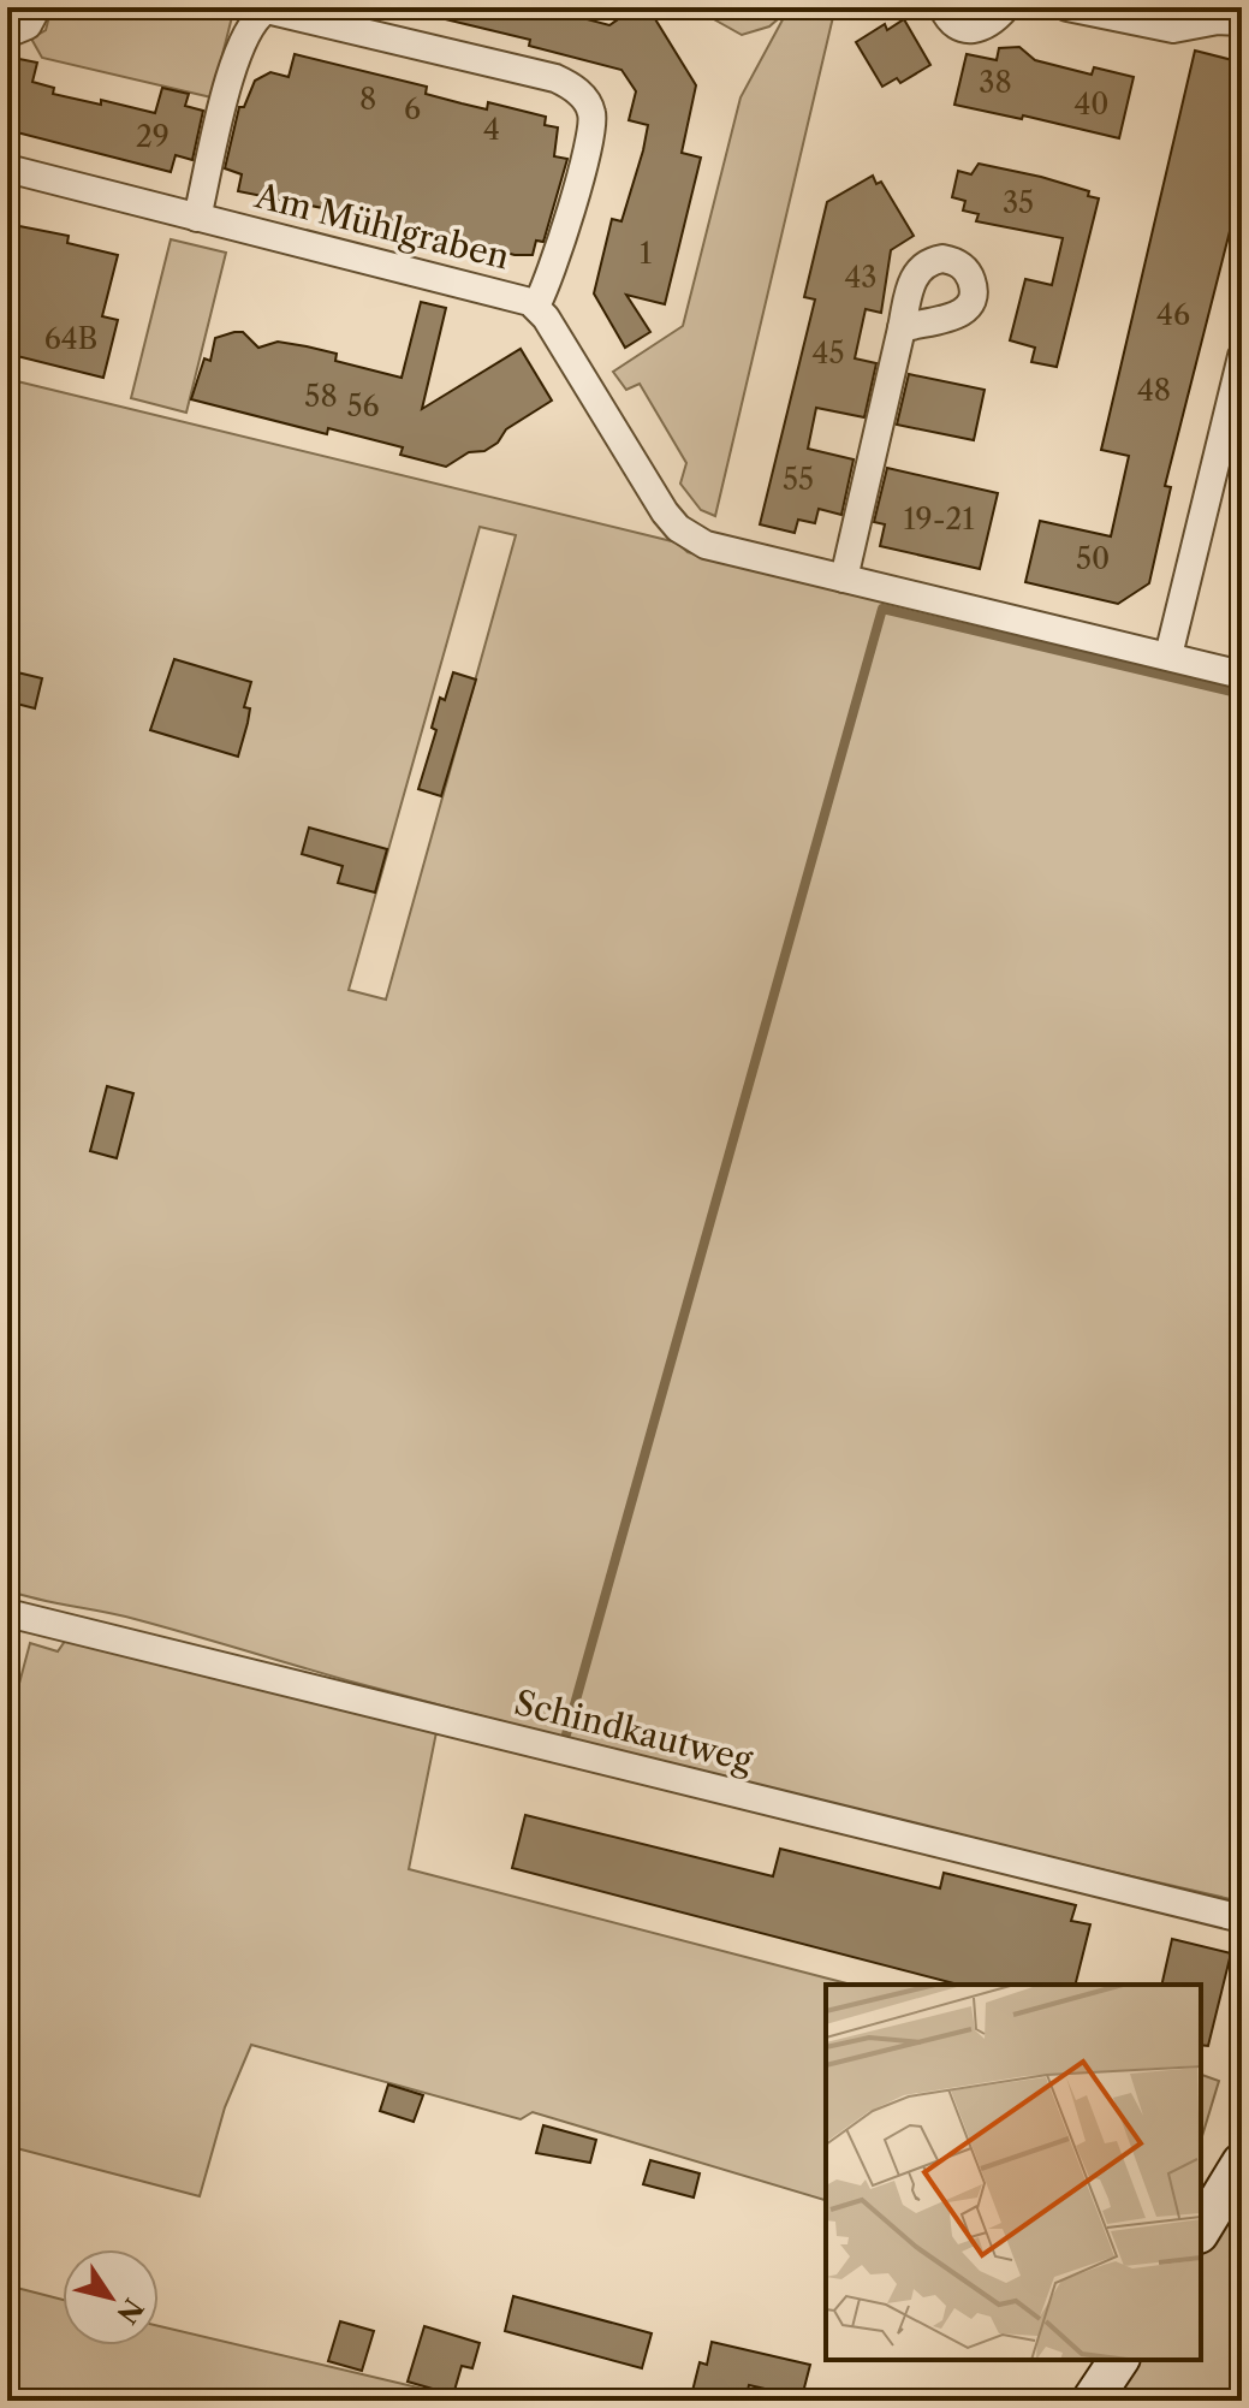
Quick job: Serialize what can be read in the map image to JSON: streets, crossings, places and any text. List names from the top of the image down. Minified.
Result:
{"streets":{"street":["Am Mühlgraben","Schindkautweg"]},"house_numbers":["38","8","40","6","4","29","35","1","43","46","64B","45","48","58","56","55","19-21","50"],"north":"bottom right"}
